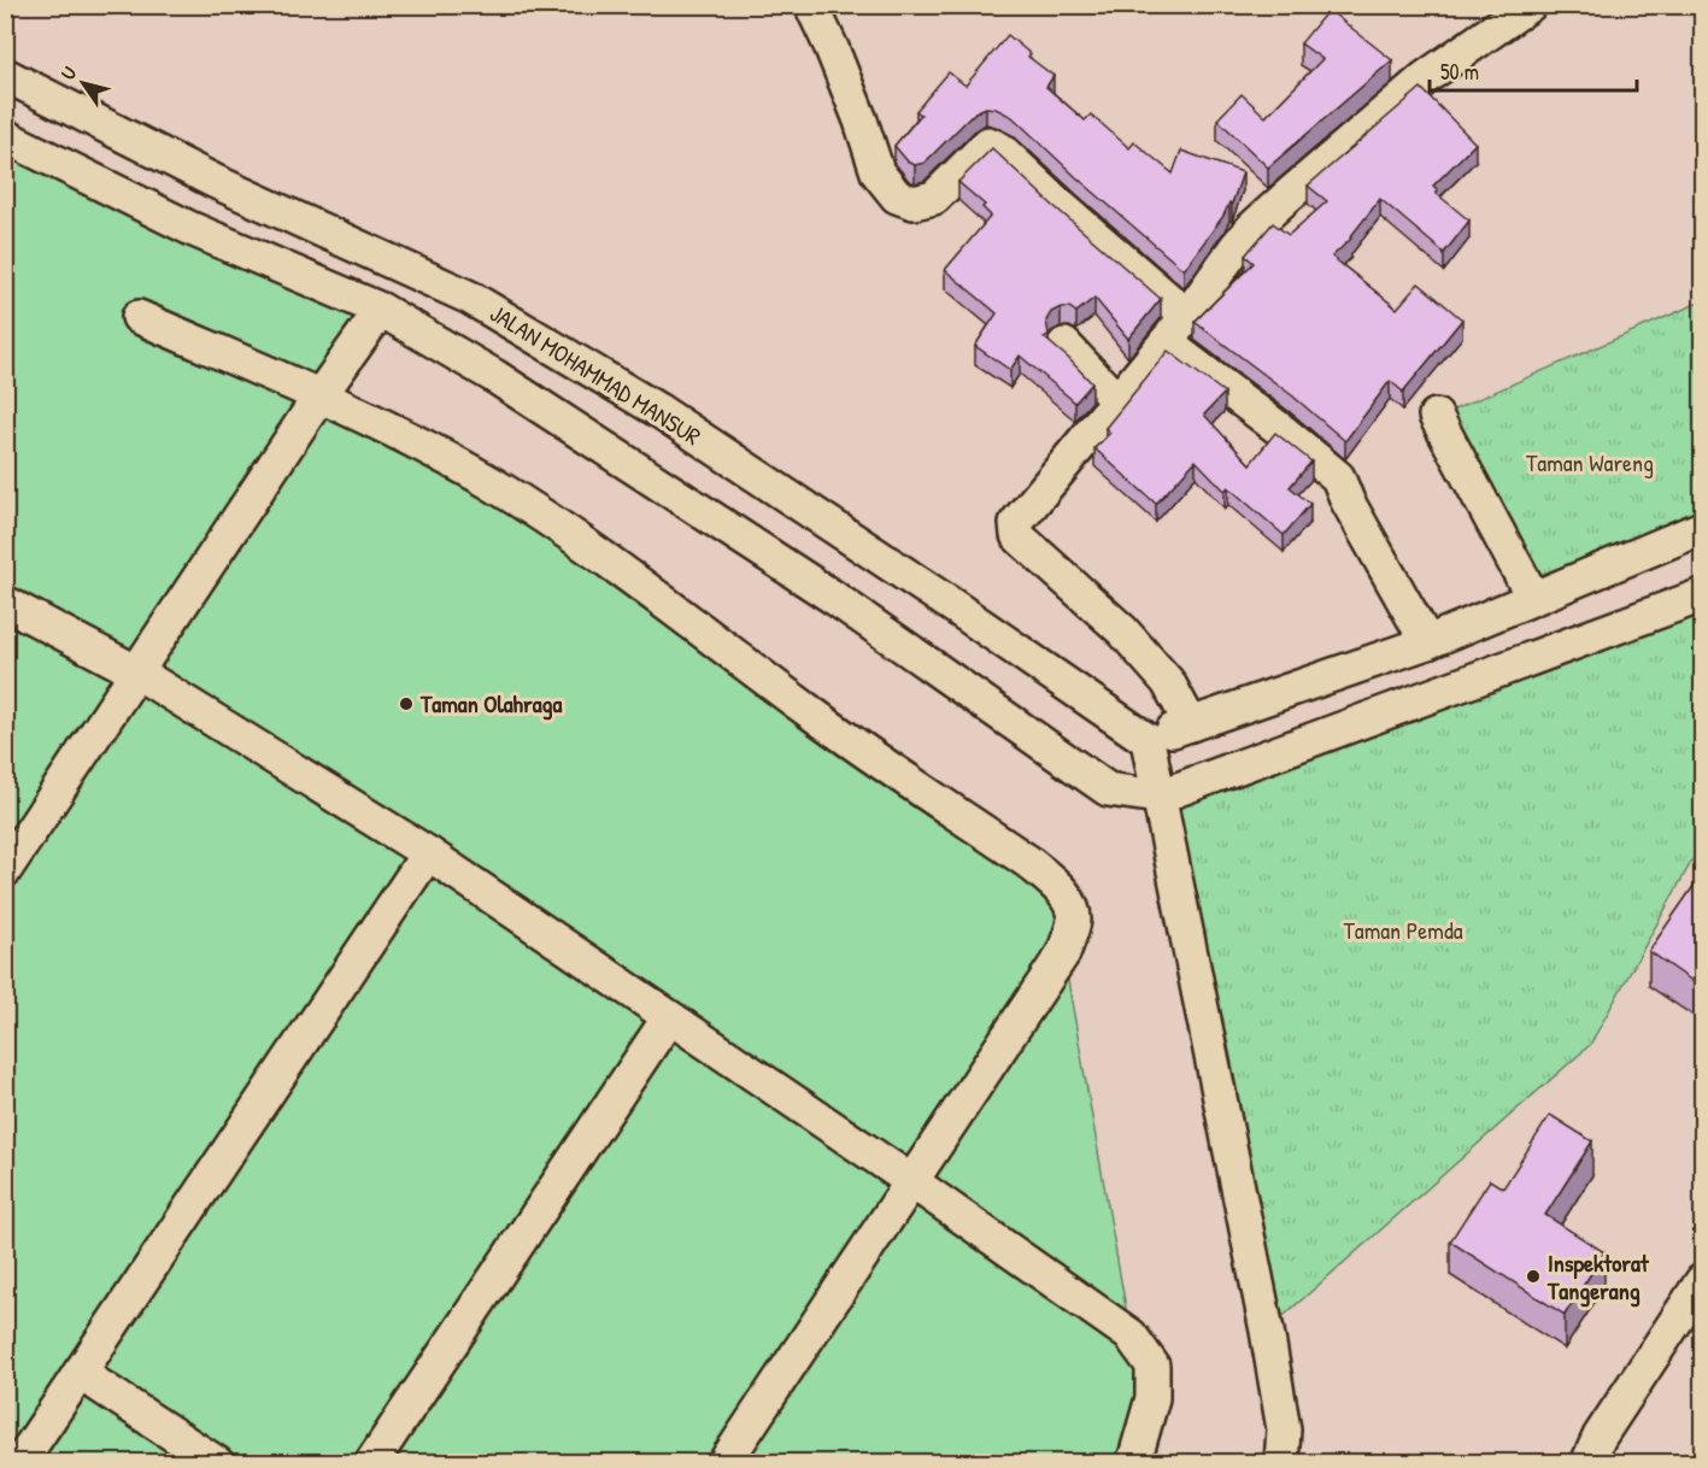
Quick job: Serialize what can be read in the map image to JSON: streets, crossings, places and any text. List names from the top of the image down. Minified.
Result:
{"streets":{"street":["JALAN MOHAMMAD MANSUR"]},"parks":["Taman Wareng","Taman Pemda"],"places":["Taman Olahraga","Inspektorat Tangerang"],"scale_bar":"50 m","north":"top left"}
